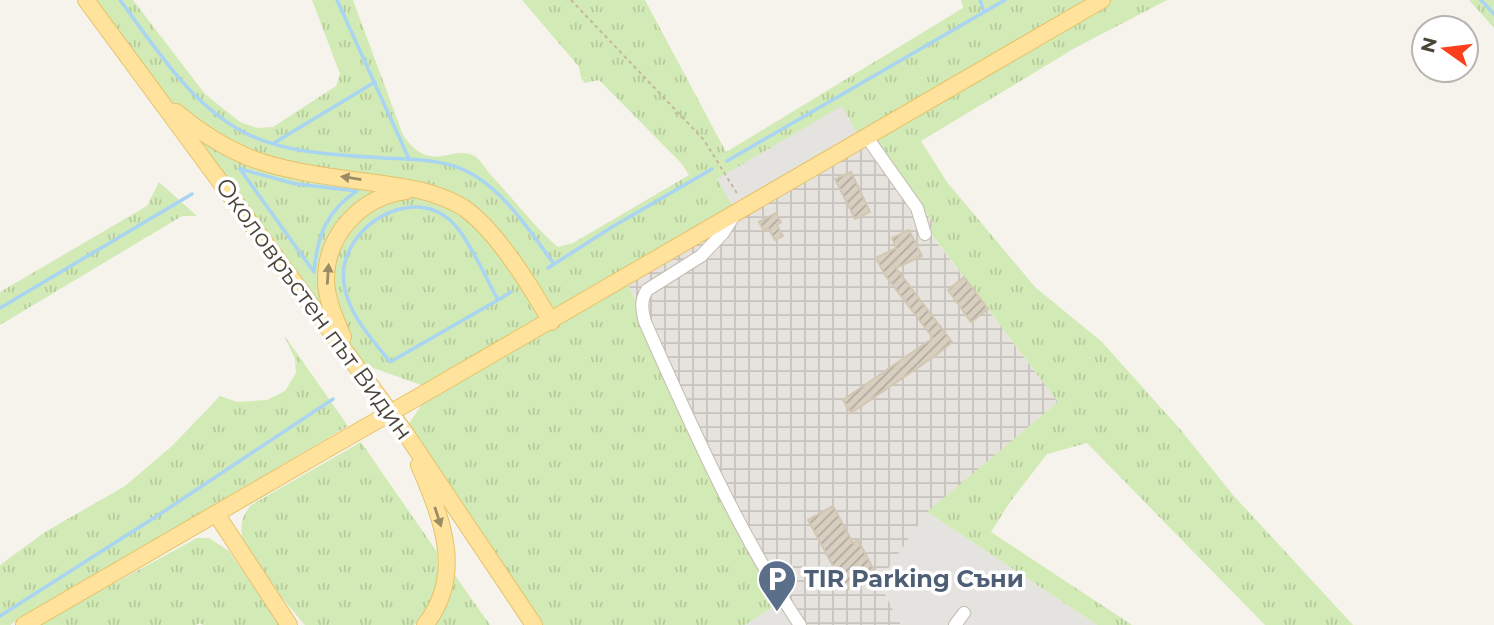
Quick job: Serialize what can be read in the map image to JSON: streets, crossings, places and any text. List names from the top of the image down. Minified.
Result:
{"streets":{"main road":["Околовръстен път Видин"]},"places":{"parking":["TIR Parking Съни"]},"north":"left"}
